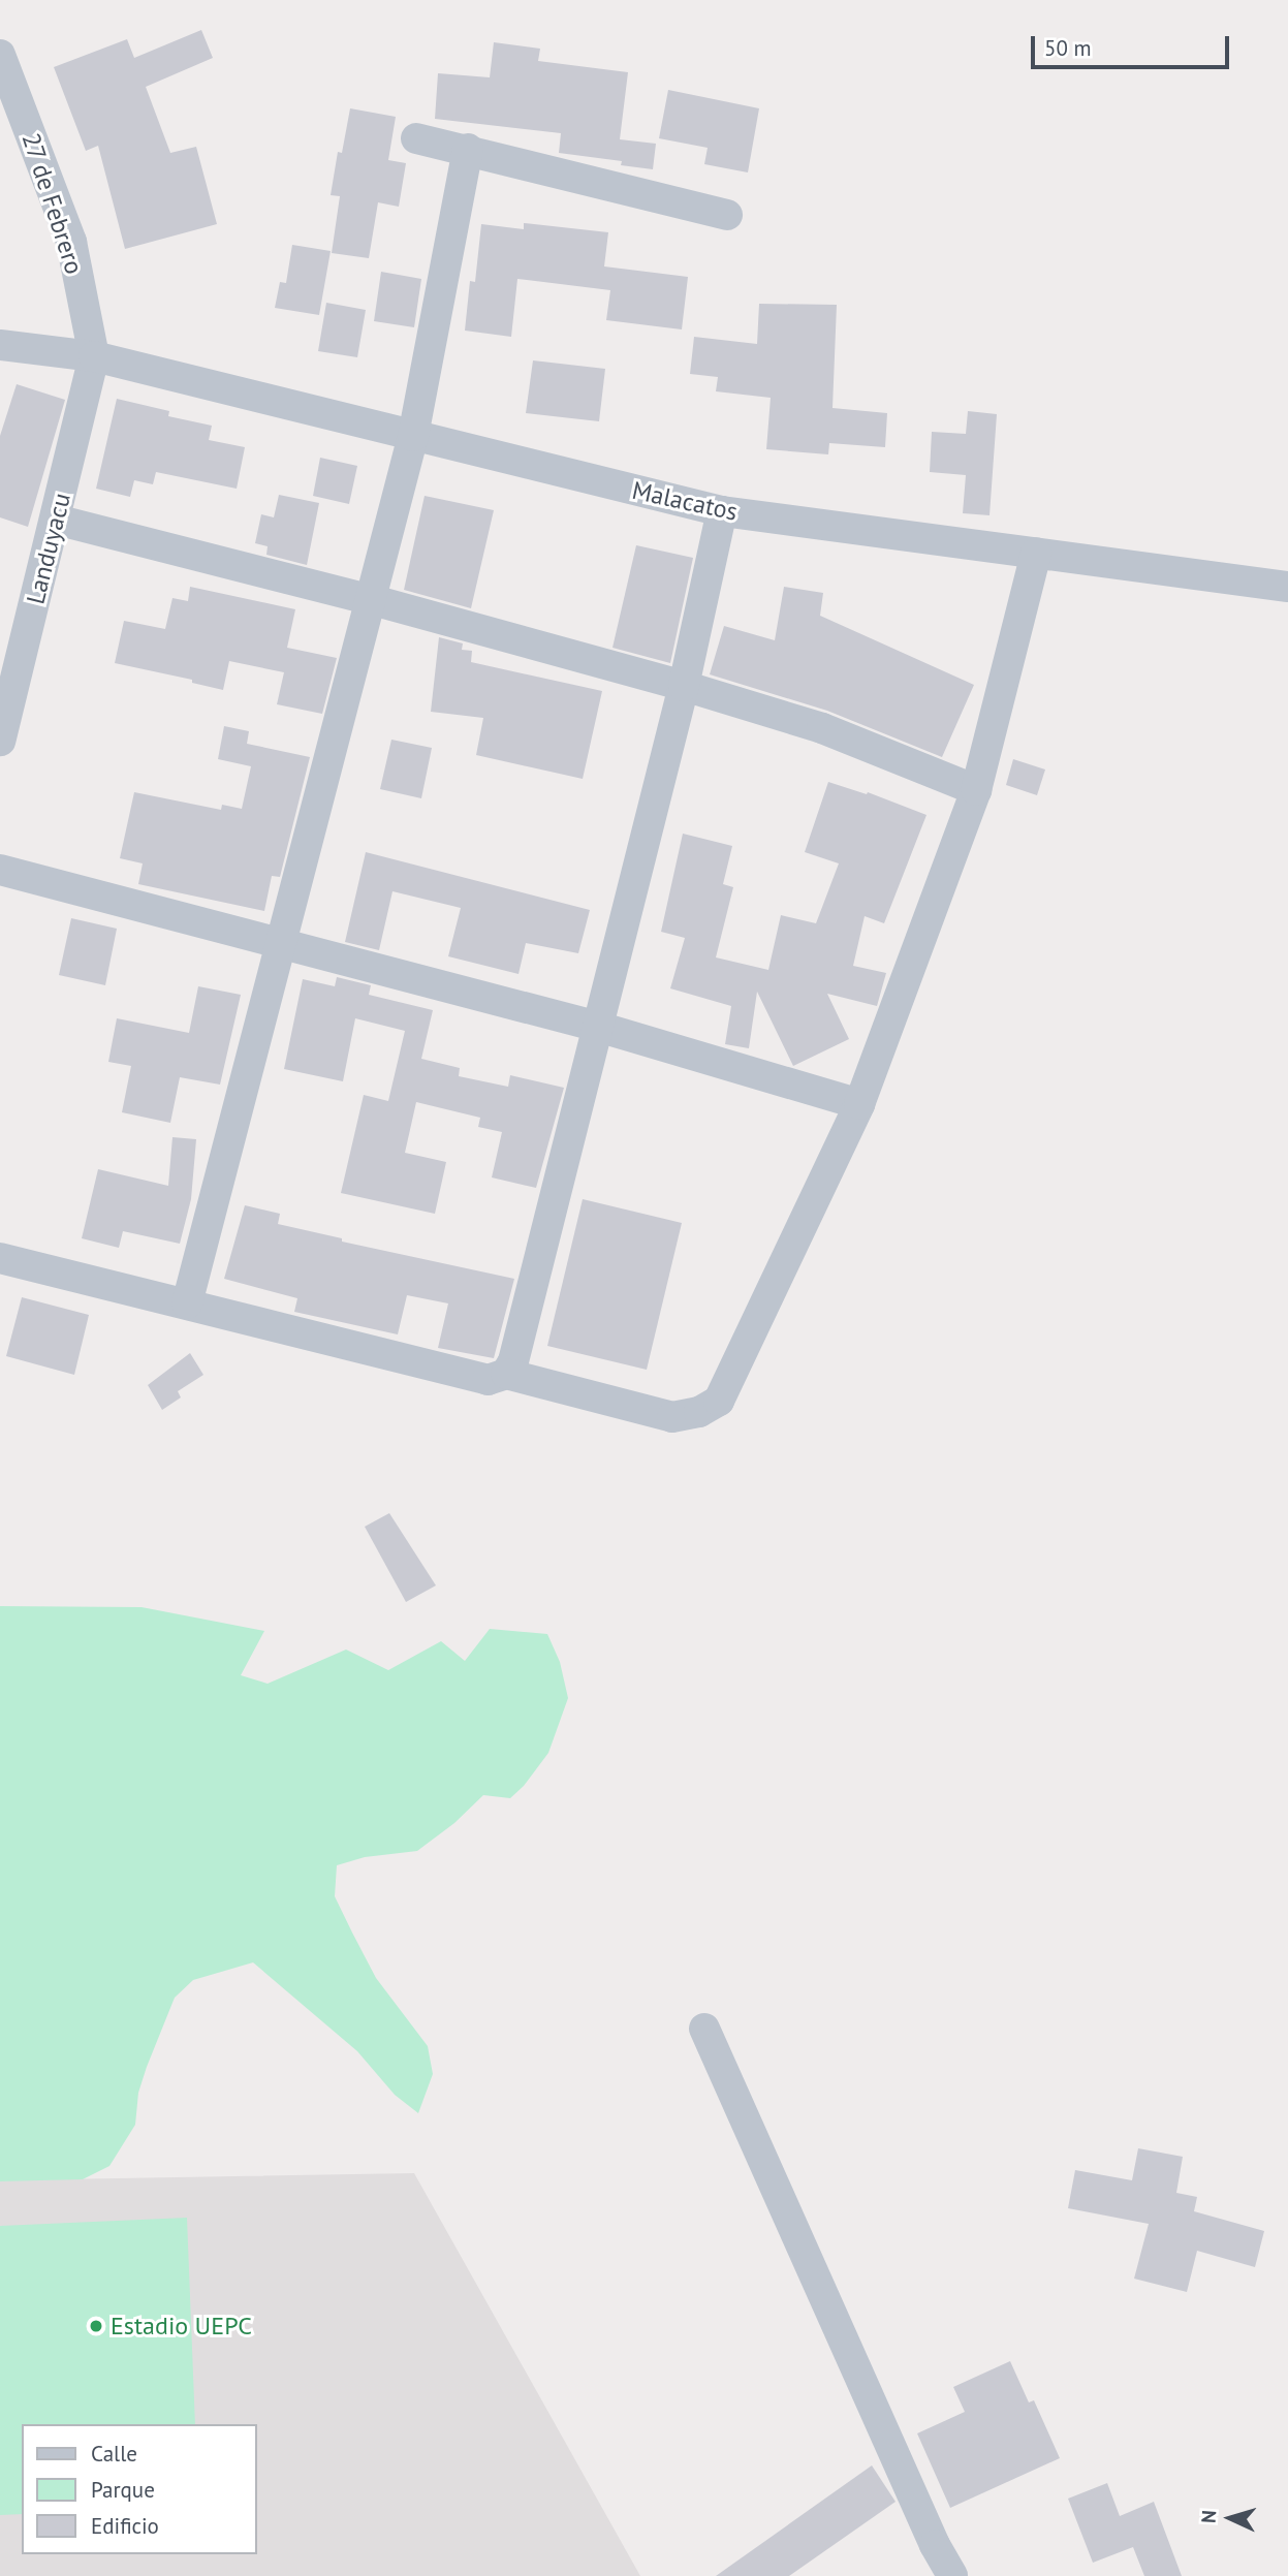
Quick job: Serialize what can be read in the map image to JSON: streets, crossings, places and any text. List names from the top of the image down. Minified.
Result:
{"streets":{"street":["27 de Febrero","Malacatos","Landuyacu"]},"crossings":[["27 de Febrero","Malacatos"],["27 de Febrero","Landuyacu"],["Malacatos","Landuyacu"]],"places":["Estadio UEPC"],"legend":["Calle","Parque","Edificio"],"scale_bar":"50 m","north":"left"}
